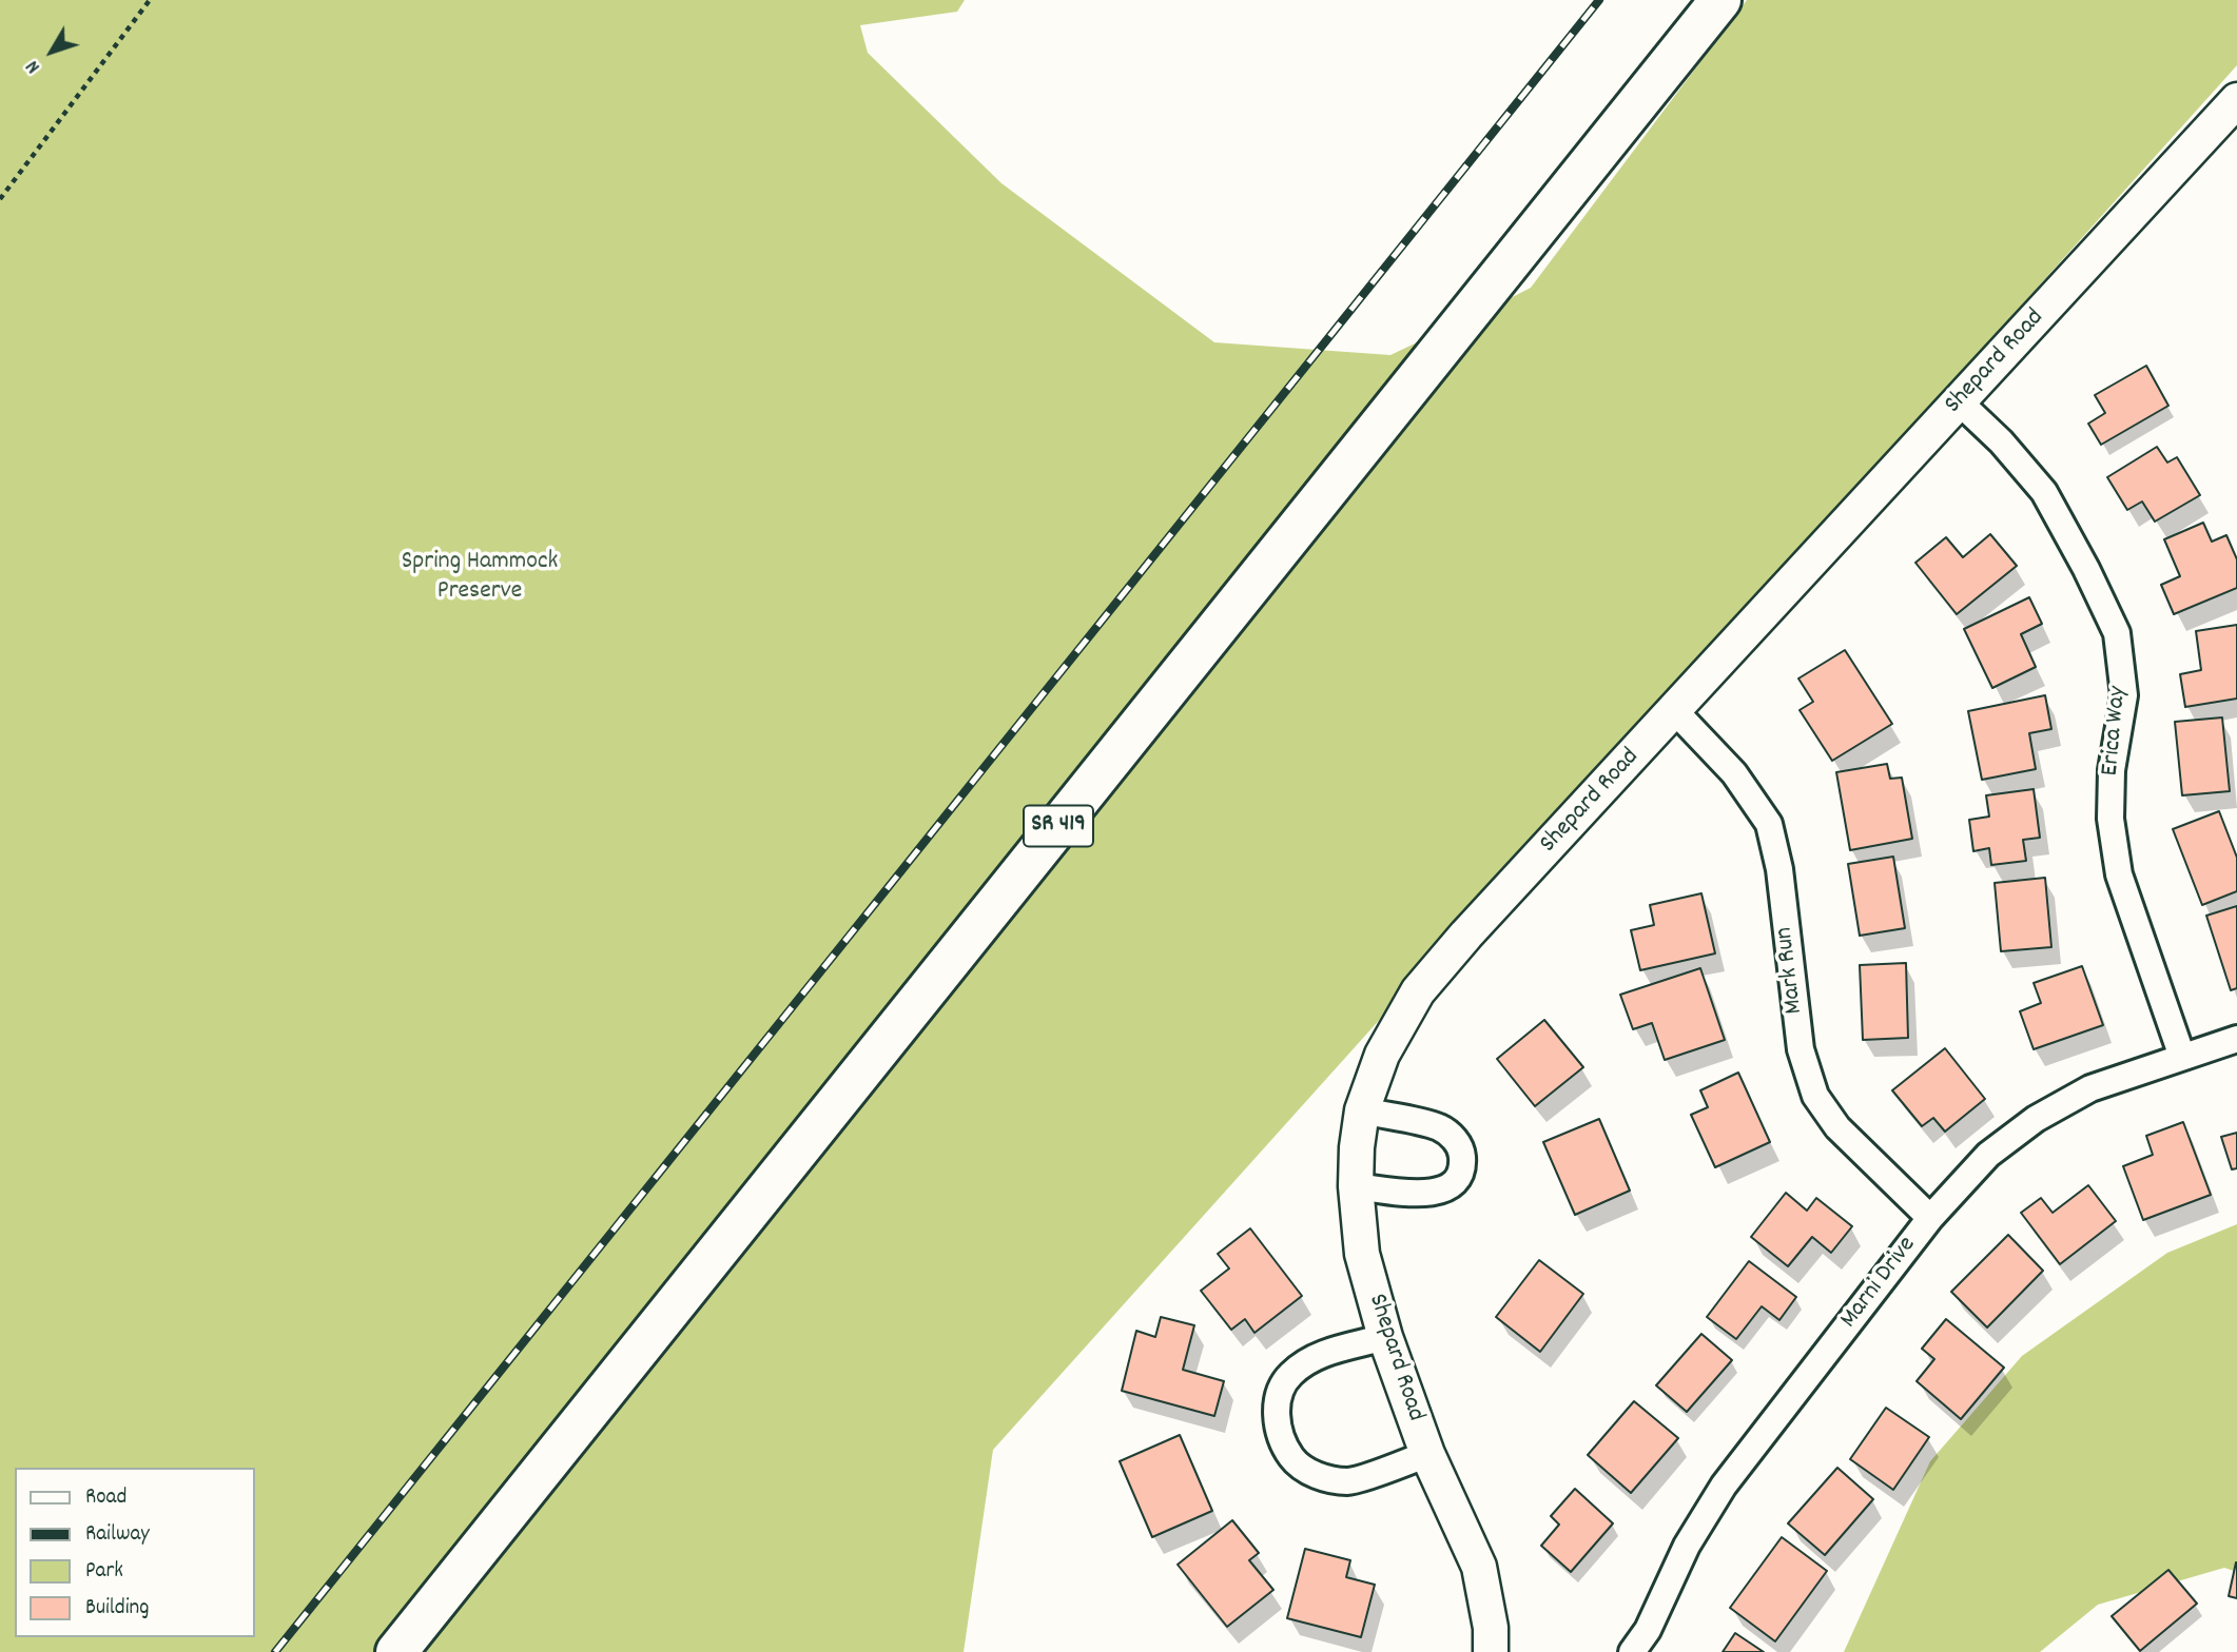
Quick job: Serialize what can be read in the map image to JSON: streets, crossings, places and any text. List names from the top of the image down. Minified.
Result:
{"streets":{"main road":["SR 419"],"street":["Shepard Road","Erica Way","Mark Run","Marni Drive"]},"crossings":[["Shepard Road","Erica Way"],["Shepard Road","Mark Run"],["Erica Way","Marni Drive"],["Mark Run","Marni Drive"]],"parks":["Spring Hammock Preserve"],"legend":["Road","Railway","Park","Building"],"north":"bottom left"}
